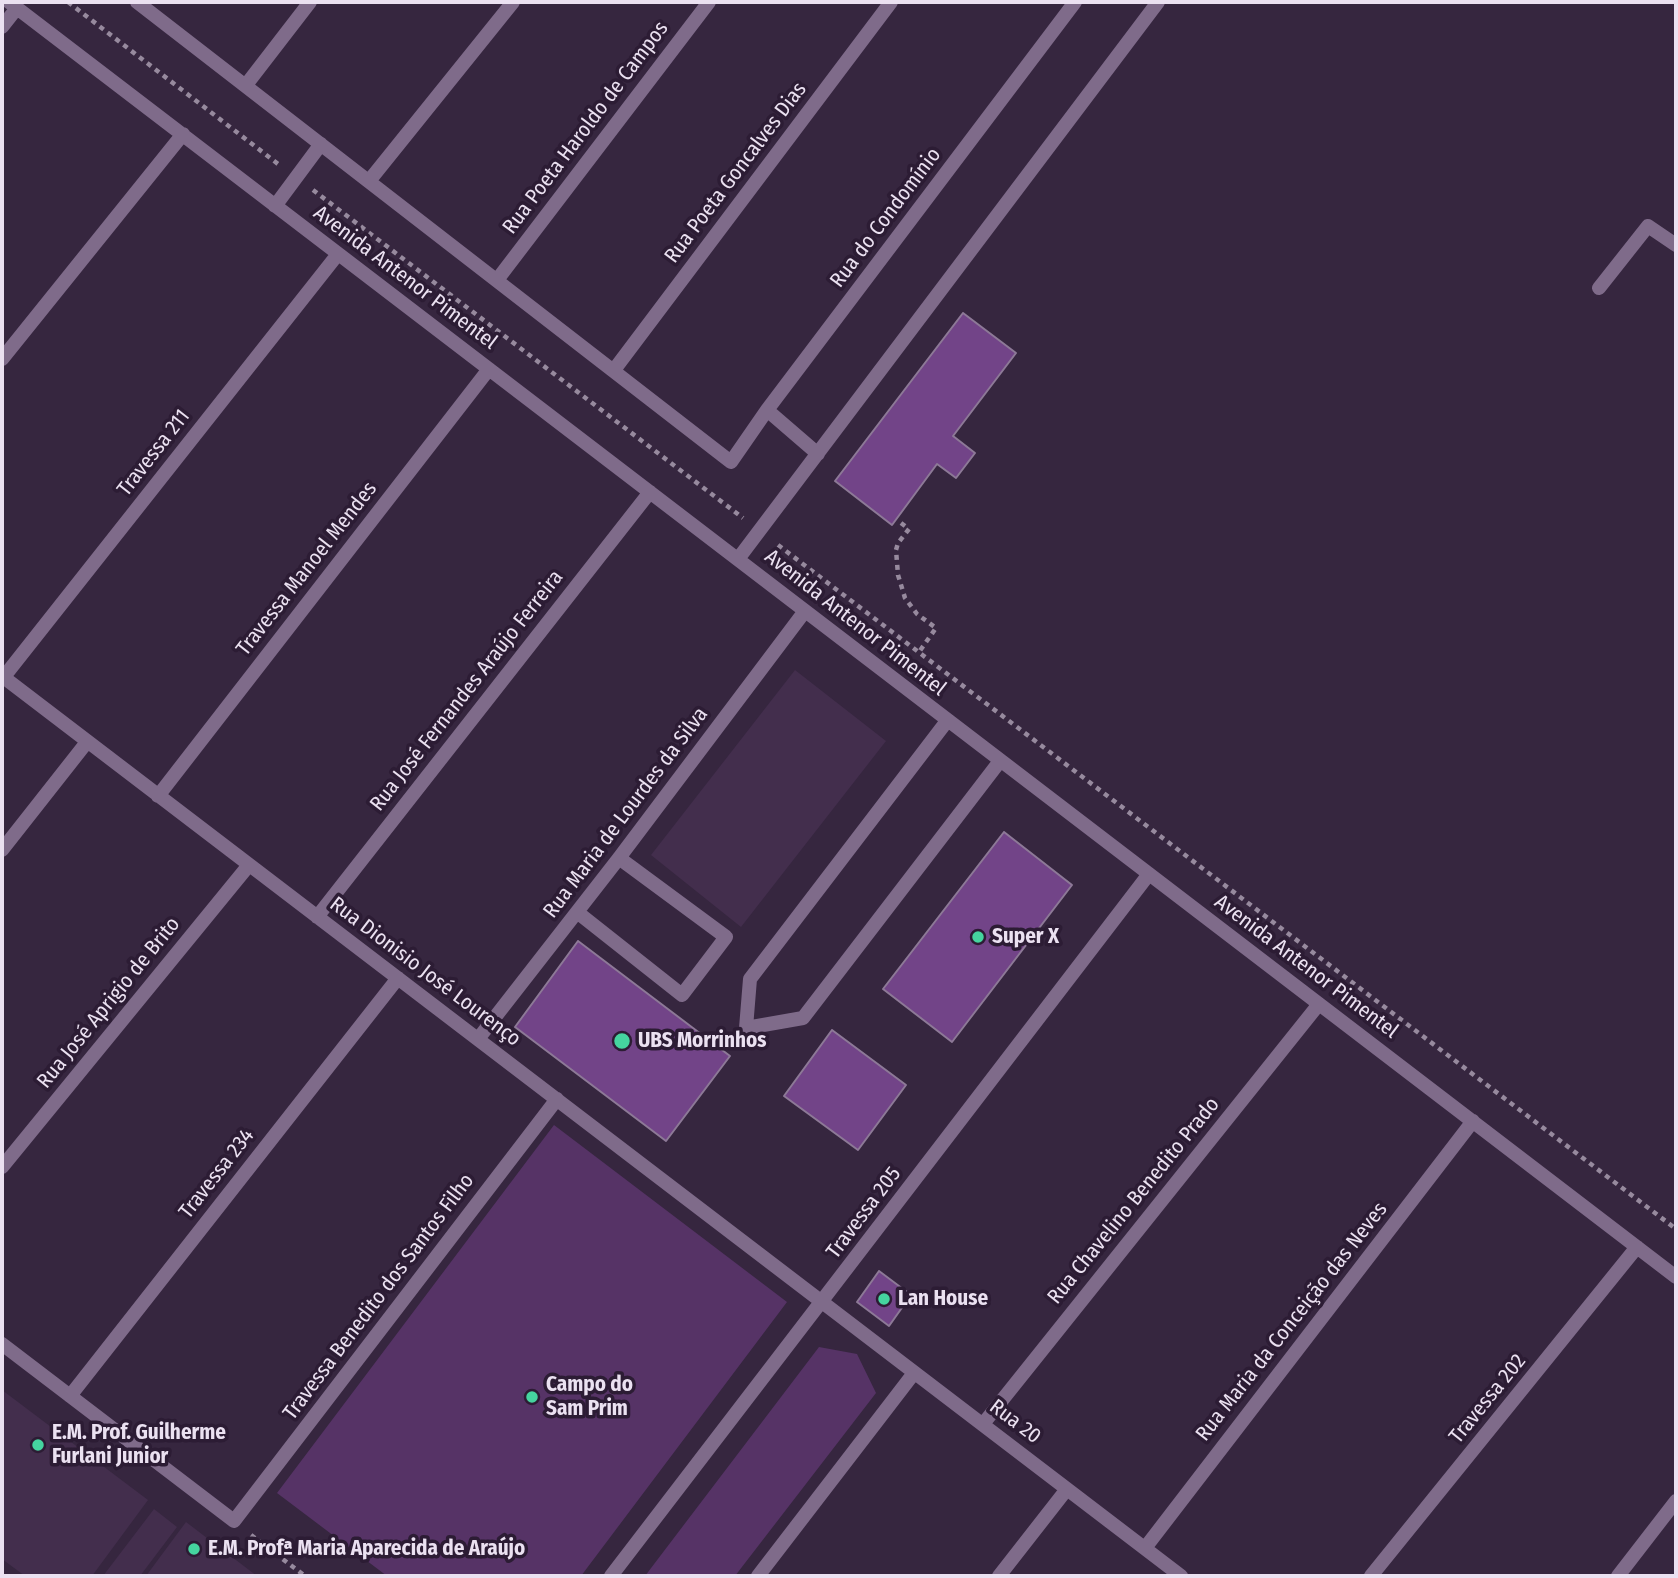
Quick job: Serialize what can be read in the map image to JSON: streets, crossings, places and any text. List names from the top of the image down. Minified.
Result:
{"streets":{"street":["Rua Poeta Haroldo de Campos","Rua Poeta Goncalves Dias","Rua do Condomínio","Avenida Antenor Pimentel","Travessa 211","Travessa Manoel Mendes","Rua José Fernandes Araújo Ferreira","Rua Maria de Lourdes da Silva","Rua Dionisio José Lourenço","Rua José Aprigio de Brito","Travessa 234","Rua Chavelino Benedito Prado","Travessa 205","Travessa Benedito dos Santos Filho","Rua Maria da Conceição das Neves","Travessa 202","Rua 20"]},"crossings":[["Rua Poeta Goncalves Dias","Rua do Condomínio"],["Avenida Antenor Pimentel","Travessa 211"],["Avenida Antenor Pimentel","Travessa Manoel Mendes"],["Avenida Antenor Pimentel","Rua José Fernandes Araújo Ferreira"],["Avenida Antenor Pimentel","Rua Maria de Lourdes da Silva"],["Avenida Antenor Pimentel","Rua Chavelino Benedito Prado"],["Avenida Antenor Pimentel","Travessa 205"],["Avenida Antenor Pimentel","Rua Maria da Conceição das Neves"],["Avenida Antenor Pimentel","Travessa 202"],["Travessa 211","Rua Dionisio José Lourenço"],["Travessa Manoel Mendes","Rua Dionisio José Lourenço"],["Rua José Fernandes Araújo Ferreira","Rua Dionisio José Lourenço"],["Rua Maria de Lourdes da Silva","Rua Dionisio José Lourenço"],["Rua Dionisio José Lourenço","Rua José Aprigio de Brito"],["Rua Dionisio José Lourenço","Travessa 234"],["Rua Dionisio José Lourenço","Travessa 205"],["Rua Dionisio José Lourenço","Travessa Benedito dos Santos Filho"],["Rua Dionisio José Lourenço","Rua 20"],["Rua Chavelino Benedito Prado","Rua 20"],["Travessa 205","Rua 20"],["Rua Maria da Conceição das Neves","Rua 20"]],"places":["Super X","UBS Morrinhos","Lan House","Campo do Sam Prim","E.M. Prof. Guilherme Furlani Junior","E.M. Profª Maria Aparecida de Araújo"]}
